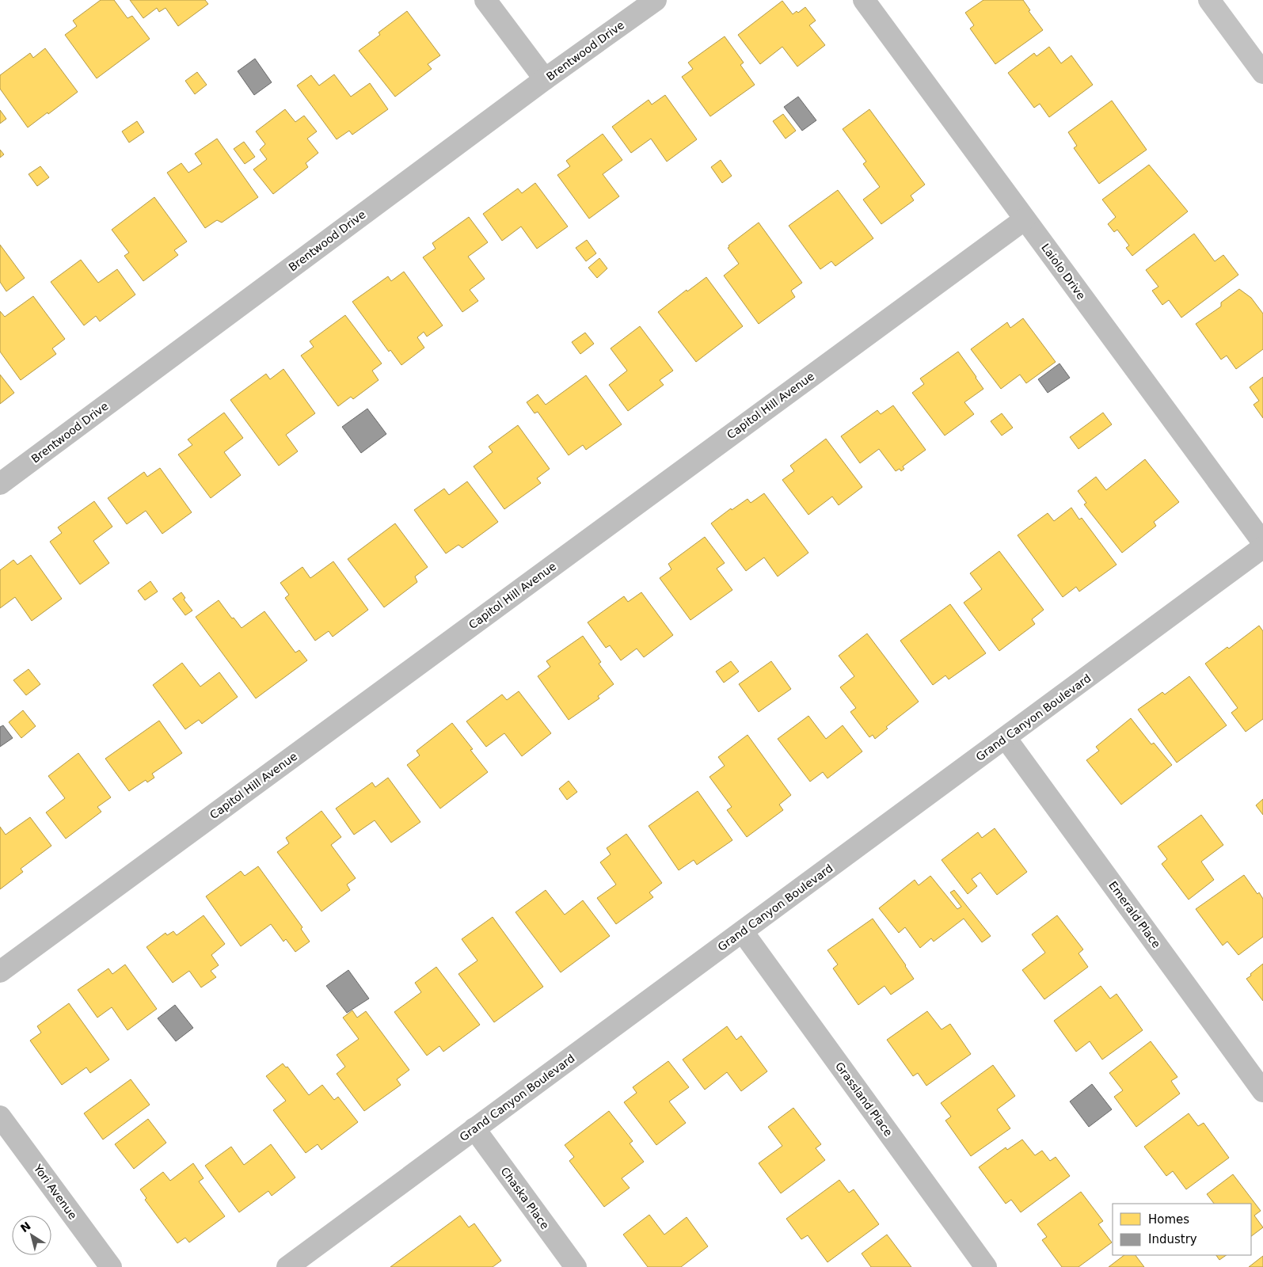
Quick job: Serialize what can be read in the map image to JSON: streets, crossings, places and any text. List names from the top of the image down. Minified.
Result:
{"streets":{"street":["Brentwood Drive","Laiolo Drive","Capitol Hill Avenue","Grand Canyon Boulevard","Emerald Place","Grassland Place","Yori Avenue","Chaska Place"]},"crossings":[["Laiolo Drive","Capitol Hill Avenue"],["Grand Canyon Boulevard","Emerald Place"],["Grand Canyon Boulevard","Grassland Place"],["Grand Canyon Boulevard","Chaska Place"]],"legend":["Homes","Industry"],"north":"top left"}
